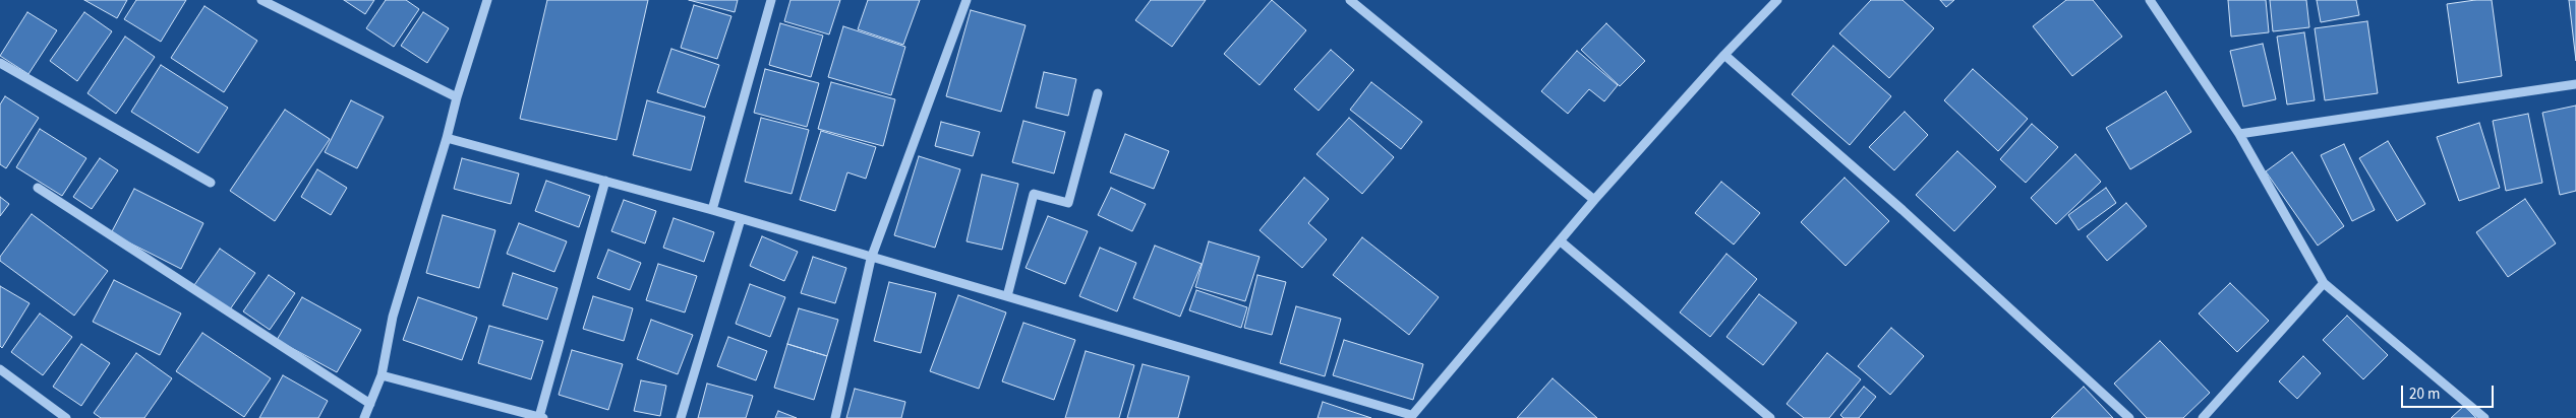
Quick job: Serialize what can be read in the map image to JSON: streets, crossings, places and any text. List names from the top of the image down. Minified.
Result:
{"scale_bar":"20 m"}
